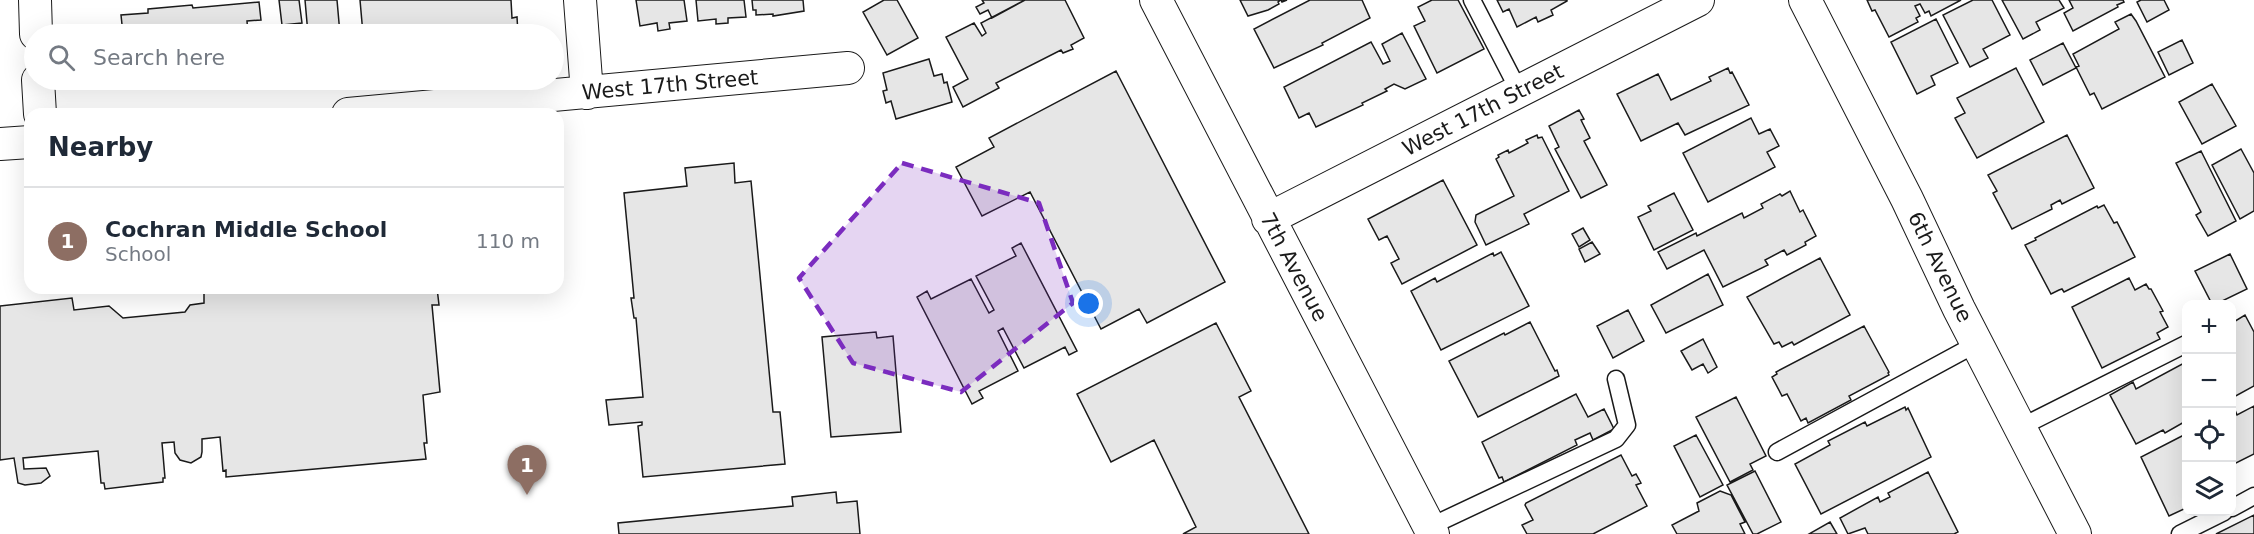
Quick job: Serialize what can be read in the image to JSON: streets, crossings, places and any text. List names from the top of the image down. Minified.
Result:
{"streets":{"street":["West 17th Street","7th Avenue","6th Avenue"]},"crossings":[["West 17th Street","7th Avenue"]],"page":{"search":"Search here","heading":"Nearby","list":[{"mark":"1","name":"Cochran Middle School","note":"School","value":"110 m"}],"map_buttons":["+","−"],"pins":"1"}}
